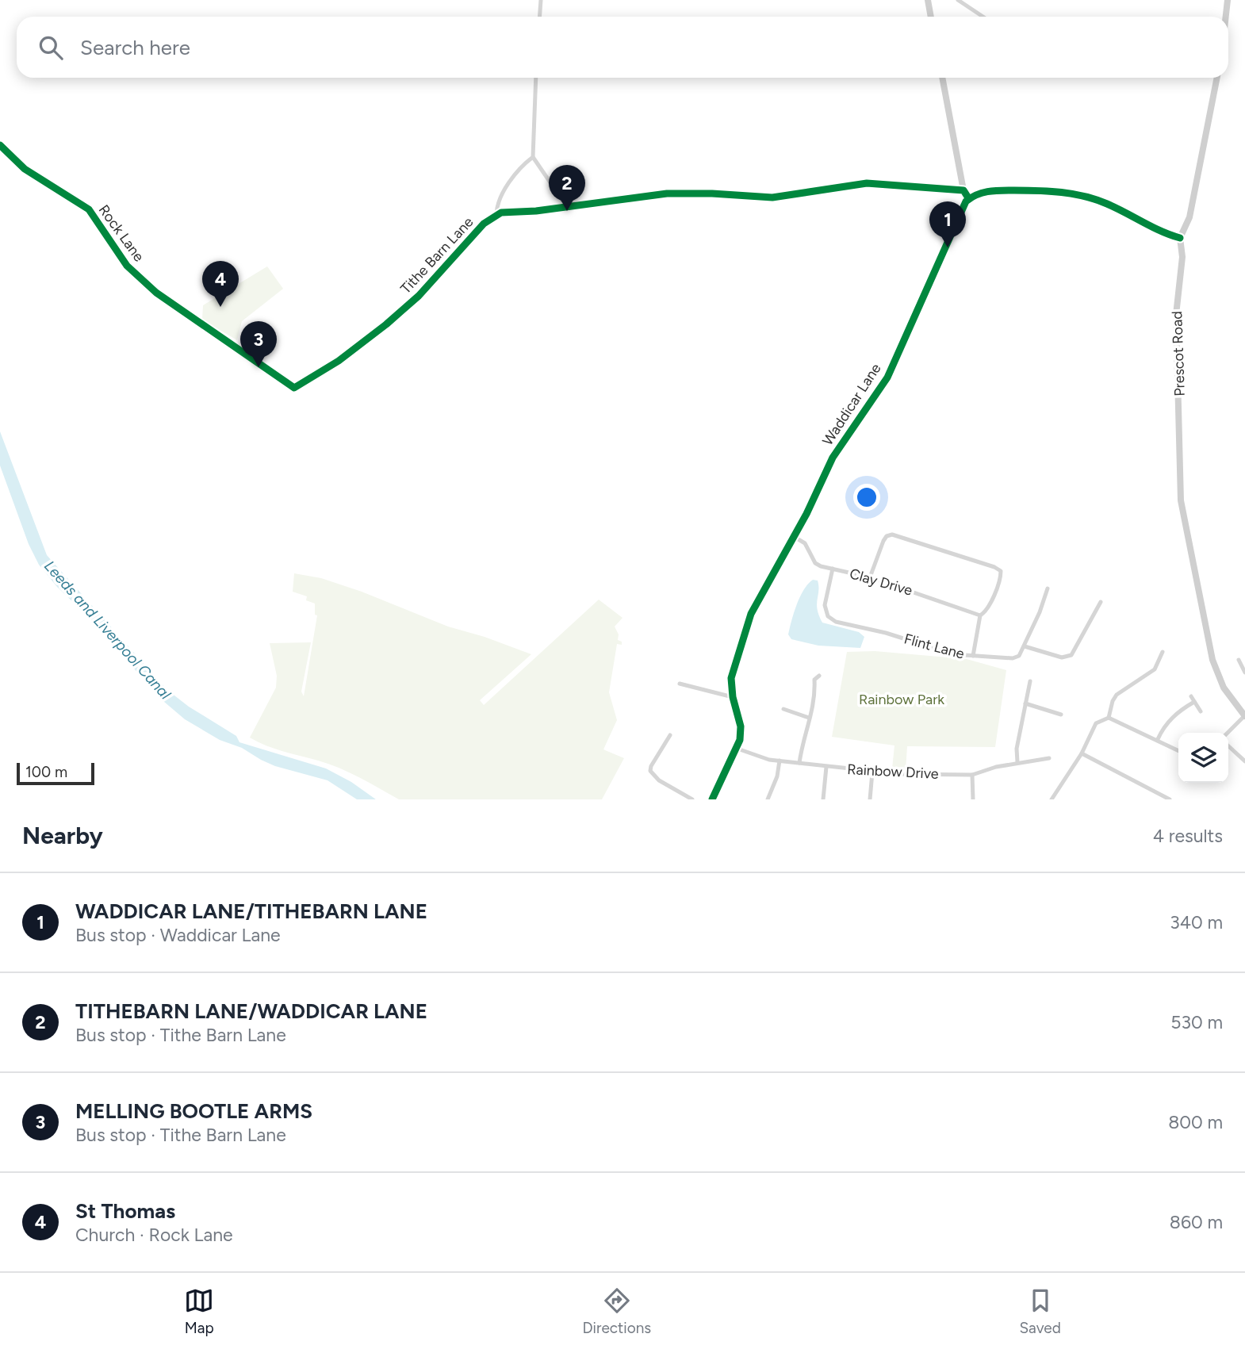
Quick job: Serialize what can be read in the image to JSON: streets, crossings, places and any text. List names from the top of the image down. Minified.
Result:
{"streets":{"street":["Rock Lane","Tithe Barn Lane","Prescot Road","Waddicar Lane","Clay Drive","Flint Lane","Rainbow Drive"]},"crossings":[["Rock Lane","Tithe Barn Lane"],["Waddicar Lane","Clay Drive"],["Waddicar Lane","Rainbow Drive"],["Clay Drive","Flint Lane"]],"water":["Leeds and Liverpool Canal"],"parks":["Rainbow Park"],"scale_bar":"100 m","page":{"search":"Search here","pins":["2","1","4","3"],"scale":"100 m","heading":["Nearby","4 results"],"list":[{"mark":"1","name":"WADDICAR LANE/TITHEBARN LANE","note":"Bus stop · Waddicar Lane","value":"340 m"},{"mark":"2","name":"TITHEBARN LANE/WADDICAR LANE","note":"Bus stop · Tithe Barn Lane","value":"530 m"},{"mark":"3","name":"MELLING BOOTLE ARMS","note":"Bus stop · Tithe Barn Lane","value":"800 m"},{"mark":"4","name":"St Thomas","note":"Church · Rock Lane","value":"860 m"}],"nav":["Map","Directions","Saved"]}}
